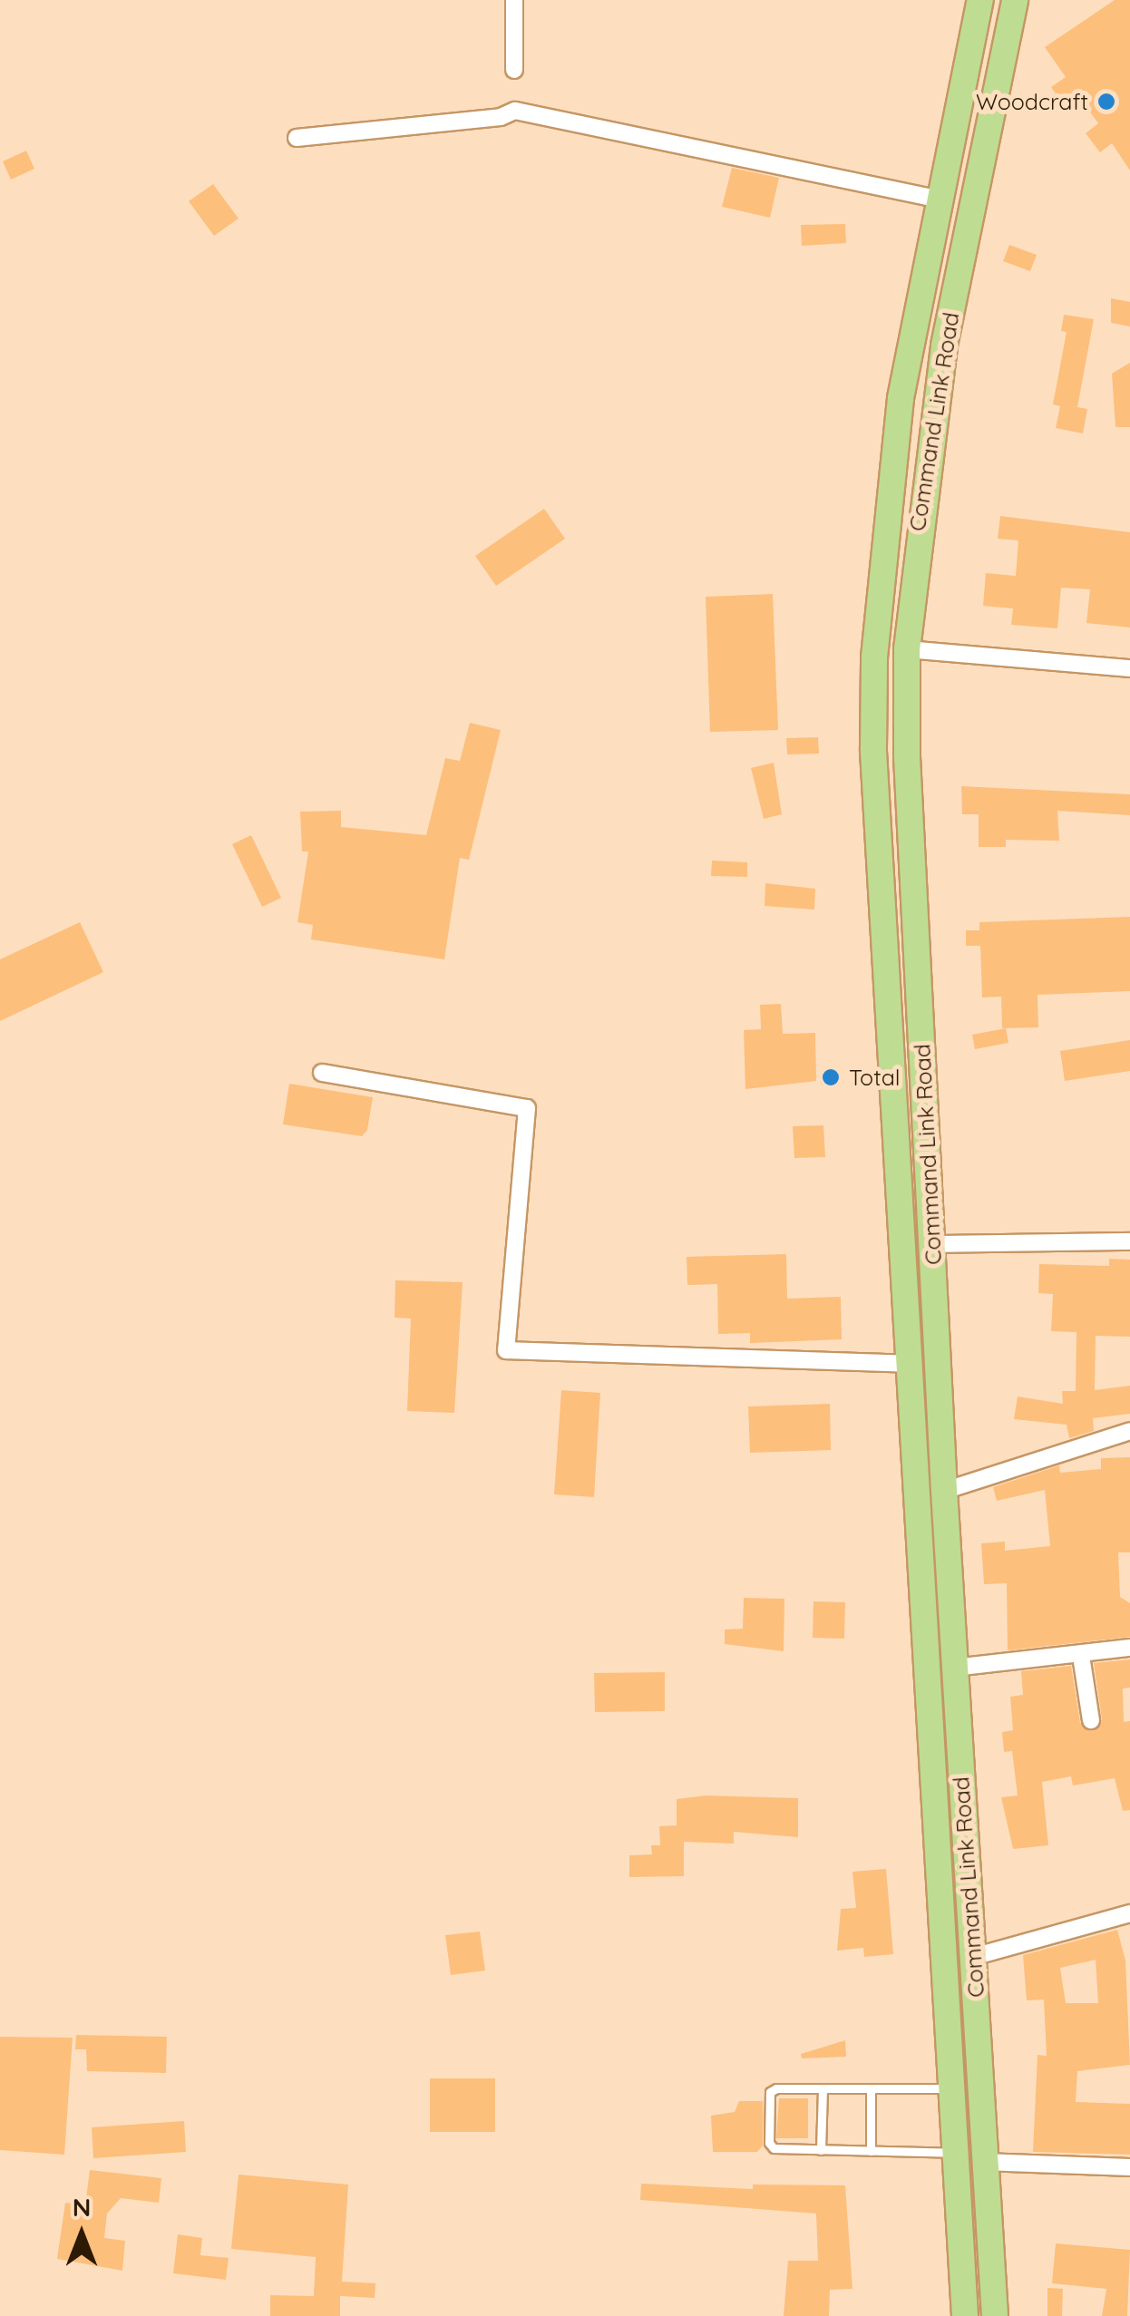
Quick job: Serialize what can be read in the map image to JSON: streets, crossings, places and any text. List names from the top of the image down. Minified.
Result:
{"streets":{"main road":["Command Link Road"]},"places":["Woodcraft","Total"],"north":"top"}
